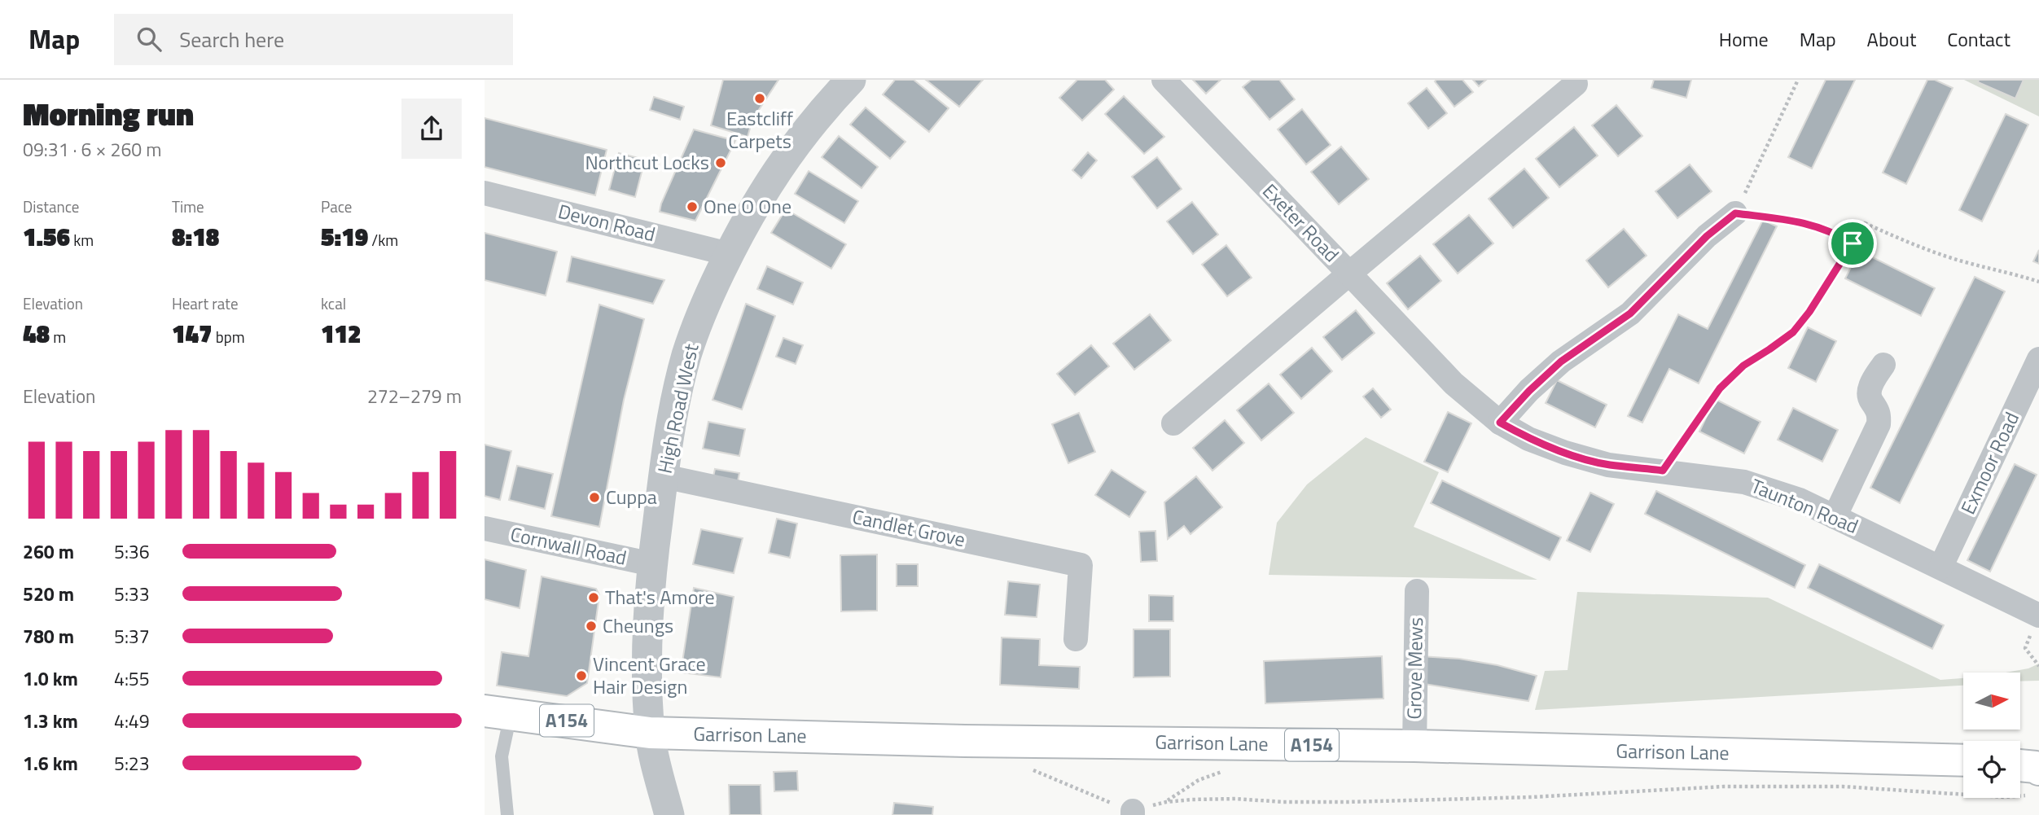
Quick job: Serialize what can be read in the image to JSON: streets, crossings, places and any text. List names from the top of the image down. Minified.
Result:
{"streets":{"main road":["A154","Garrison Lane"],"street":["Devon Road","Exeter Road","High Road West","Exmoor Road","Taunton Road","Candlet Grove","Cornwall Road","Grove Mews"]},"crossings":[["Devon Road","High Road West"],["Exeter Road","Taunton Road"],["High Road West","Candlet Grove"],["High Road West","Cornwall Road"],["High Road West","Garrison Lane"],["Exmoor Road","Taunton Road"],["Grove Mews","Garrison Lane"]],"places":["Eastcliff Carpets","Northcut Locks","One O One","Cuppa","That's Amore","Cheungs","Vincent Grace Hair Design"],"north":"right","page":{"header":"Map","search":"Search here","nav":["Home","Map","About","Contact"],"heading":["Morning run","09:31 · 6 × 260 m"],"stats":[["Distance","1.56 km"],["Time","8:18"],["Pace","5:19 /km"],["Elevation","48 m"],["Heart rate","147 bpm"],["kcal","112"]],"chart":["Elevation","272–279 m"],"list":[{"name":"260 m","note":"5:36"},{"name":"520 m","note":"5:33"},{"name":"780 m","note":"5:37"},{"name":"1.0 km","note":"4:55"},{"name":"1.3 km","note":"4:49"},{"name":"1.6 km","note":"5:23"}]}}
